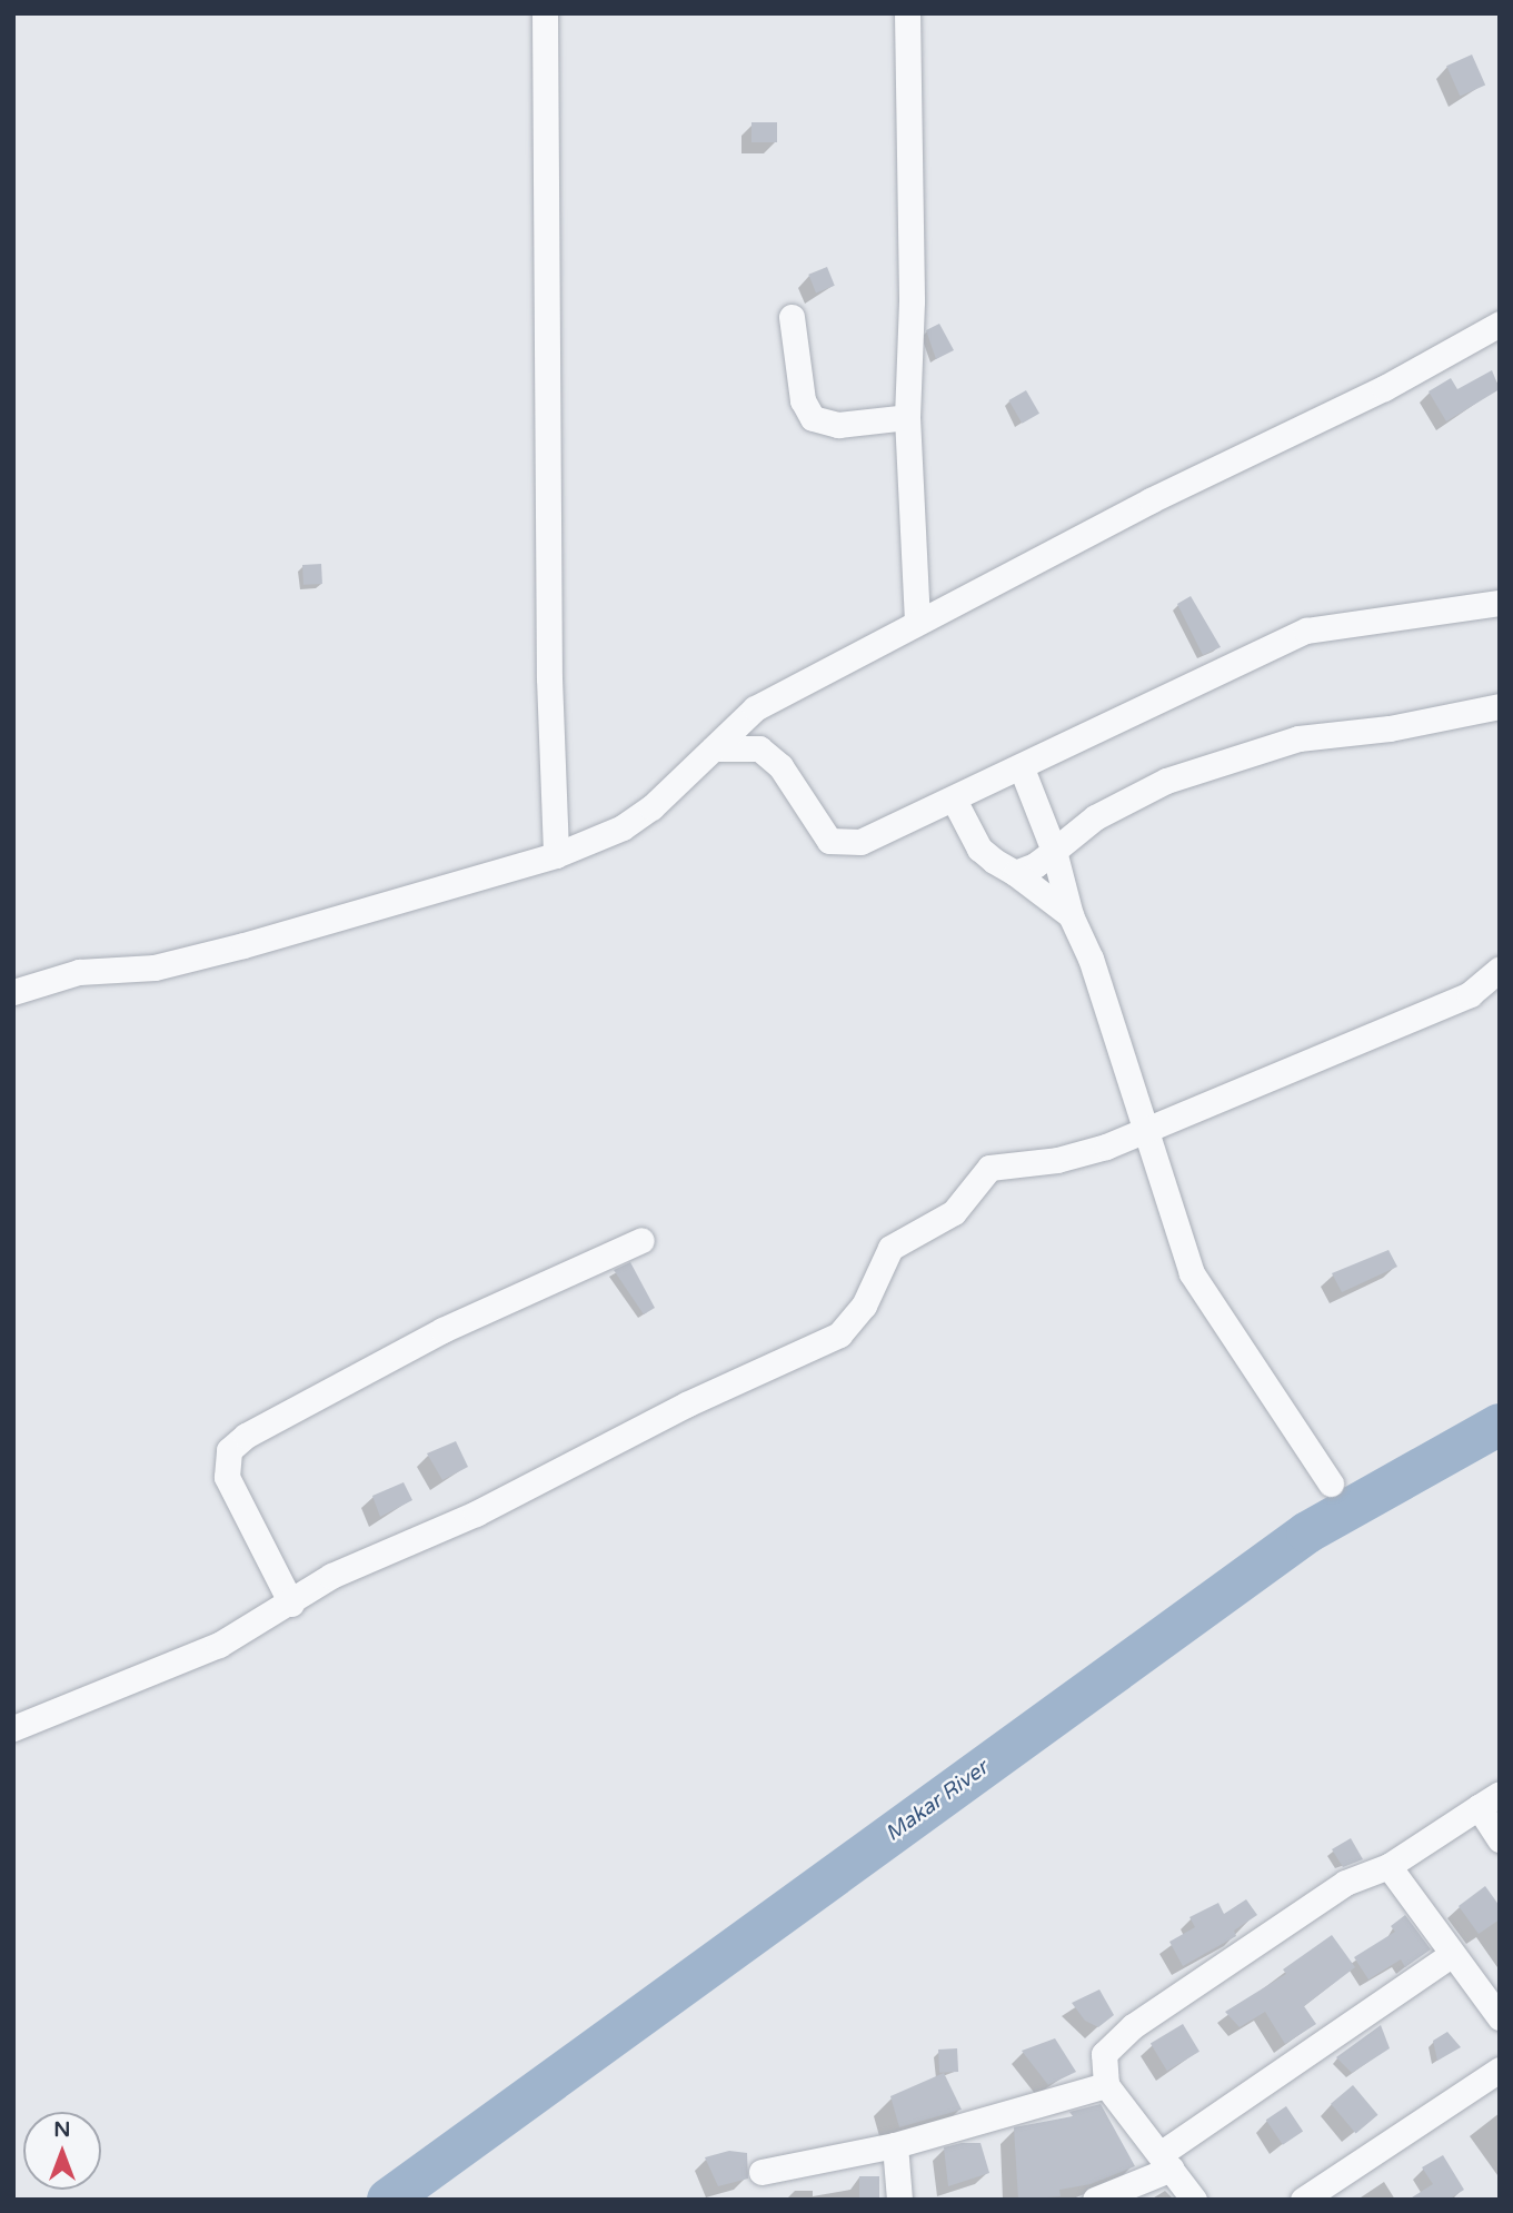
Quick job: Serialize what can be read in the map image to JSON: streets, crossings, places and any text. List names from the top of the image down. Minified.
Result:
{"water":["Makar River"],"north":"top"}
